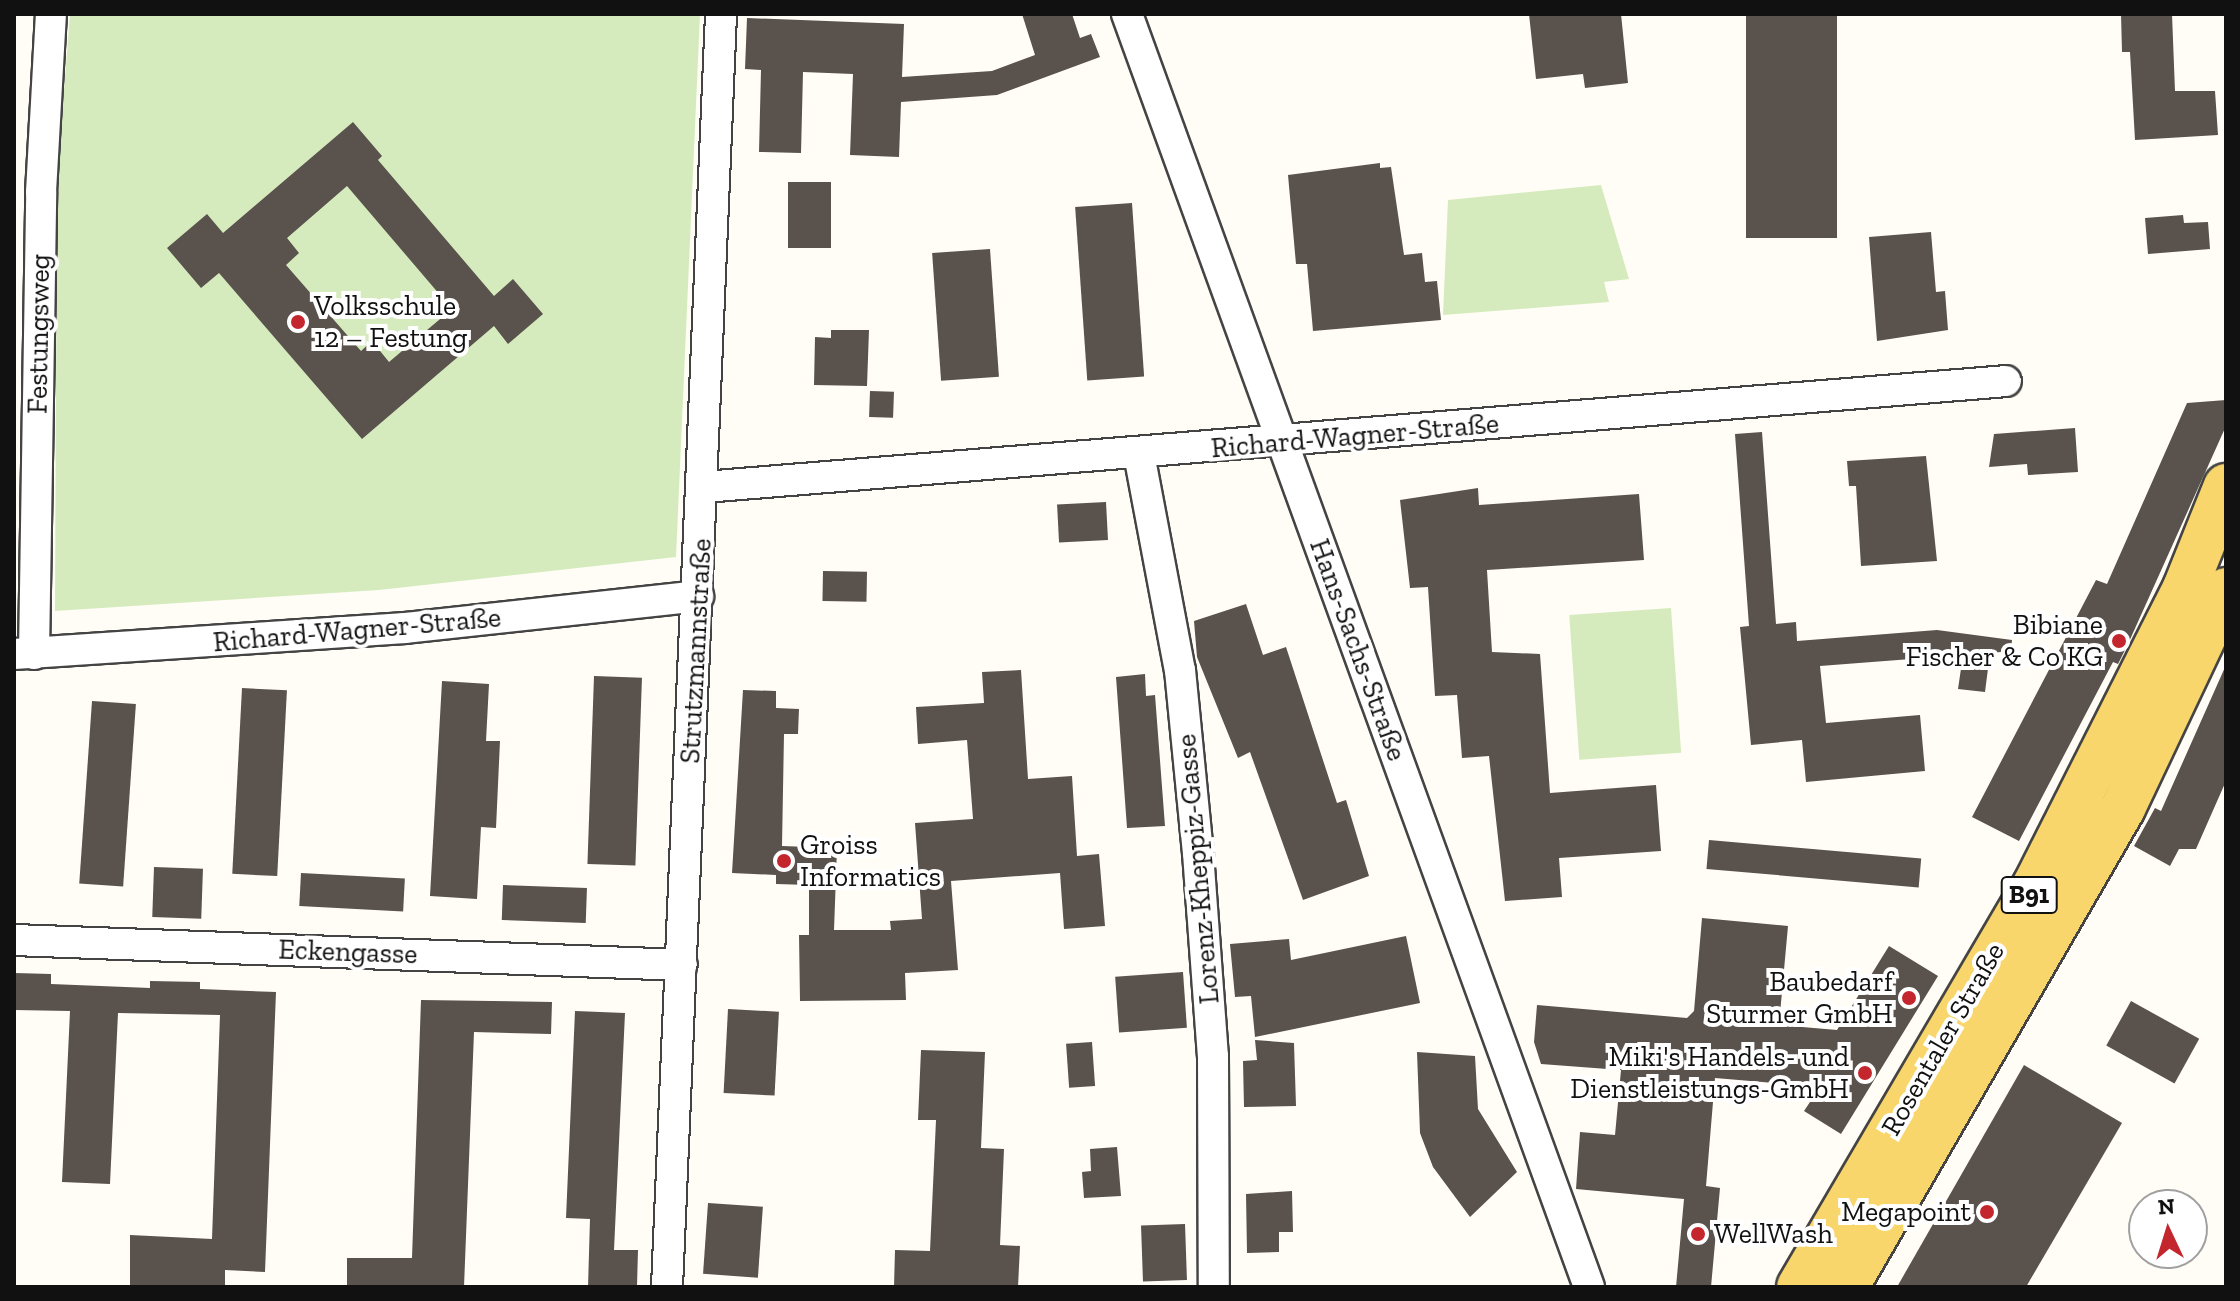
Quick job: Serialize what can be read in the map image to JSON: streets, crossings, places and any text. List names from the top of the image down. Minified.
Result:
{"streets":{"main road":["B91","Rosentaler Straße"],"street":["Festungsweg","Richard-Wagner-Straße","Hans-Sachs-Straße","Strutzmannstraße","Lorenz-Kheppiz-Gasse","Eckengasse"]},"crossings":[["Festungsweg","Richard-Wagner-Straße"],["Richard-Wagner-Straße","Hans-Sachs-Straße"],["Richard-Wagner-Straße","Strutzmannstraße"],["Richard-Wagner-Straße","Lorenz-Kheppiz-Gasse"],["Strutzmannstraße","Eckengasse"]],"places":["Volksschule 12 – Festung","Bibiane Fischer & Co KG","Groiss Informatics","Baubedarf Sturmer GmbH","Miki's Handels- und Dienstleistungs-GmbH","Megapoint","WellWash"],"north":"top"}
